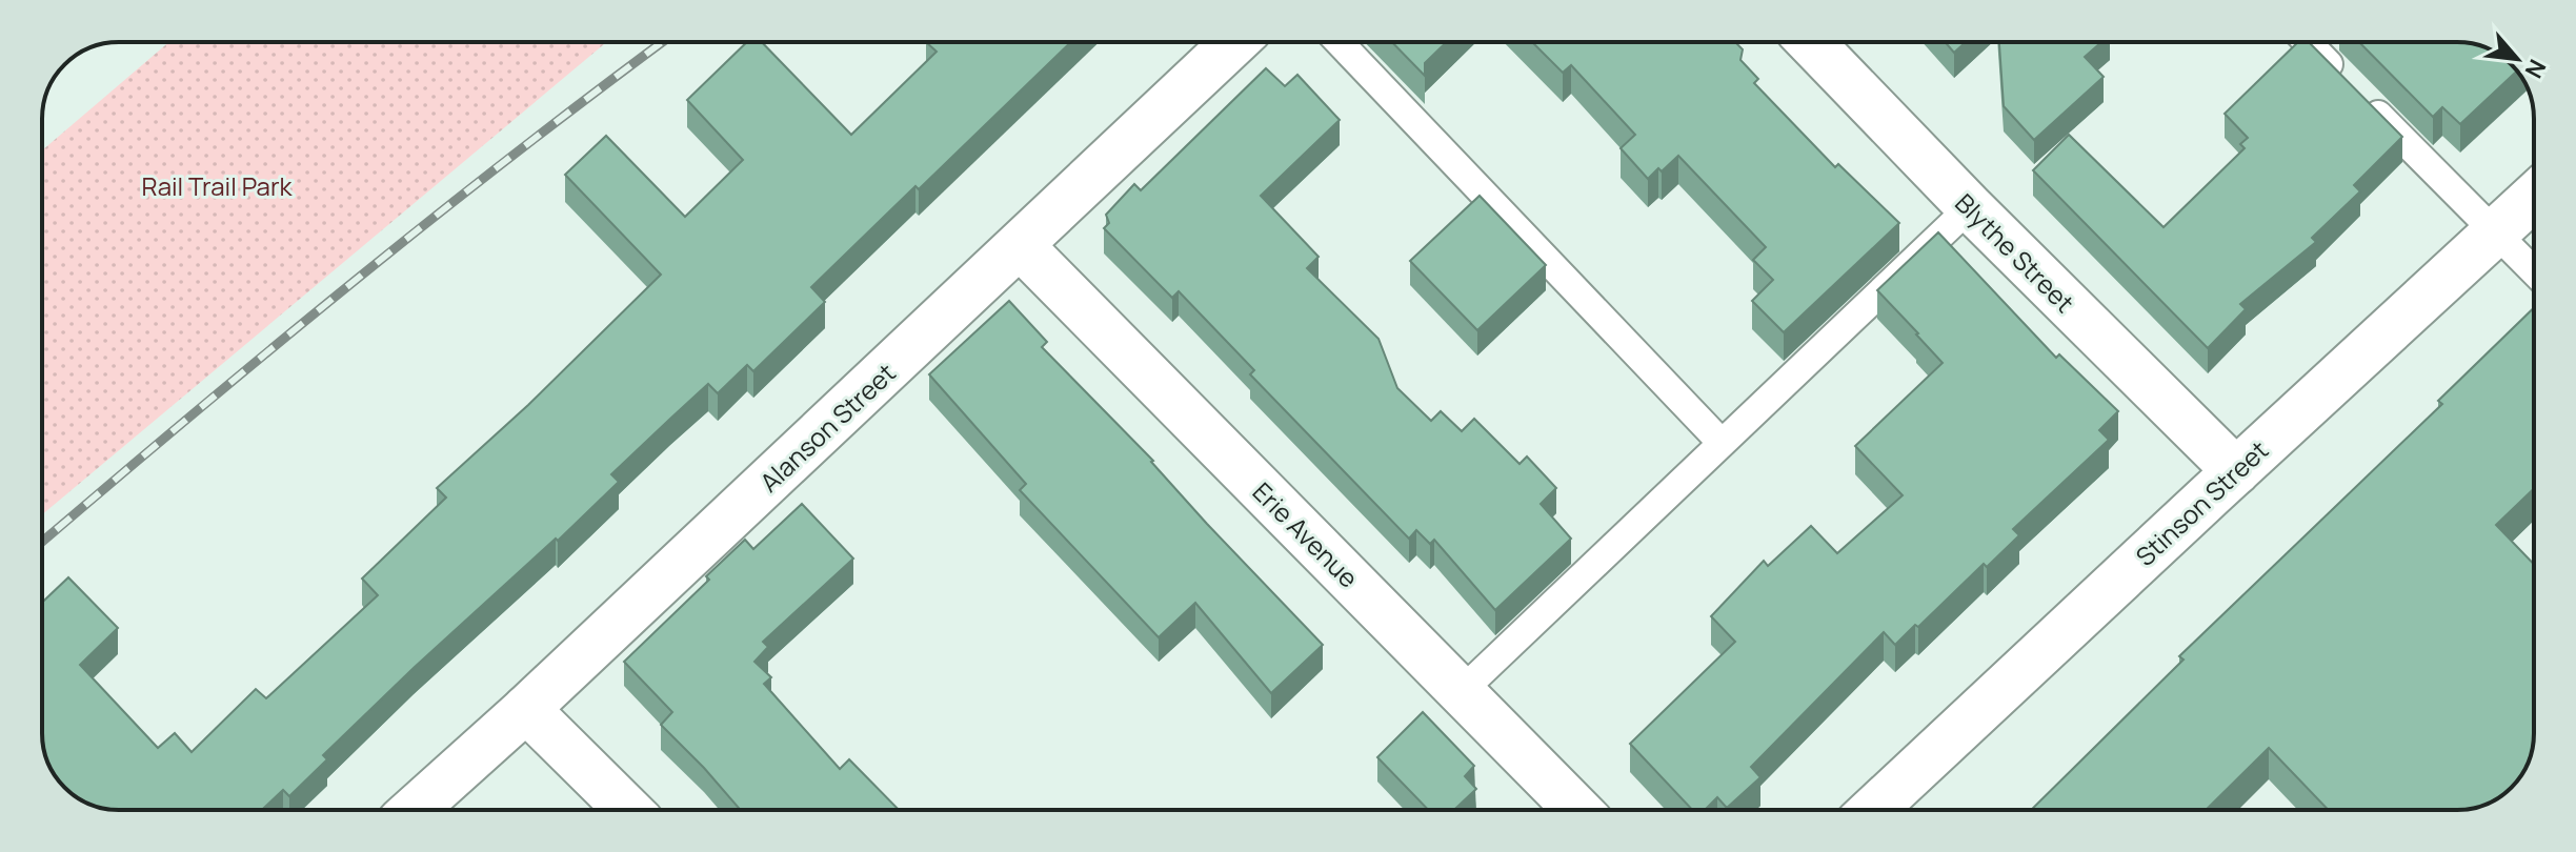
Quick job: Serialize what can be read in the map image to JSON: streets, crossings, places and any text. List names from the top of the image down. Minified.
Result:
{"streets":{"street":["Blythe Street","Alanson Street","Stinson Street","Erie Avenue"]},"crossings":[["Blythe Street","Stinson Street"],["Alanson Street","Erie Avenue"]],"parks":["Rail Trail Park"],"north":"bottom right"}
